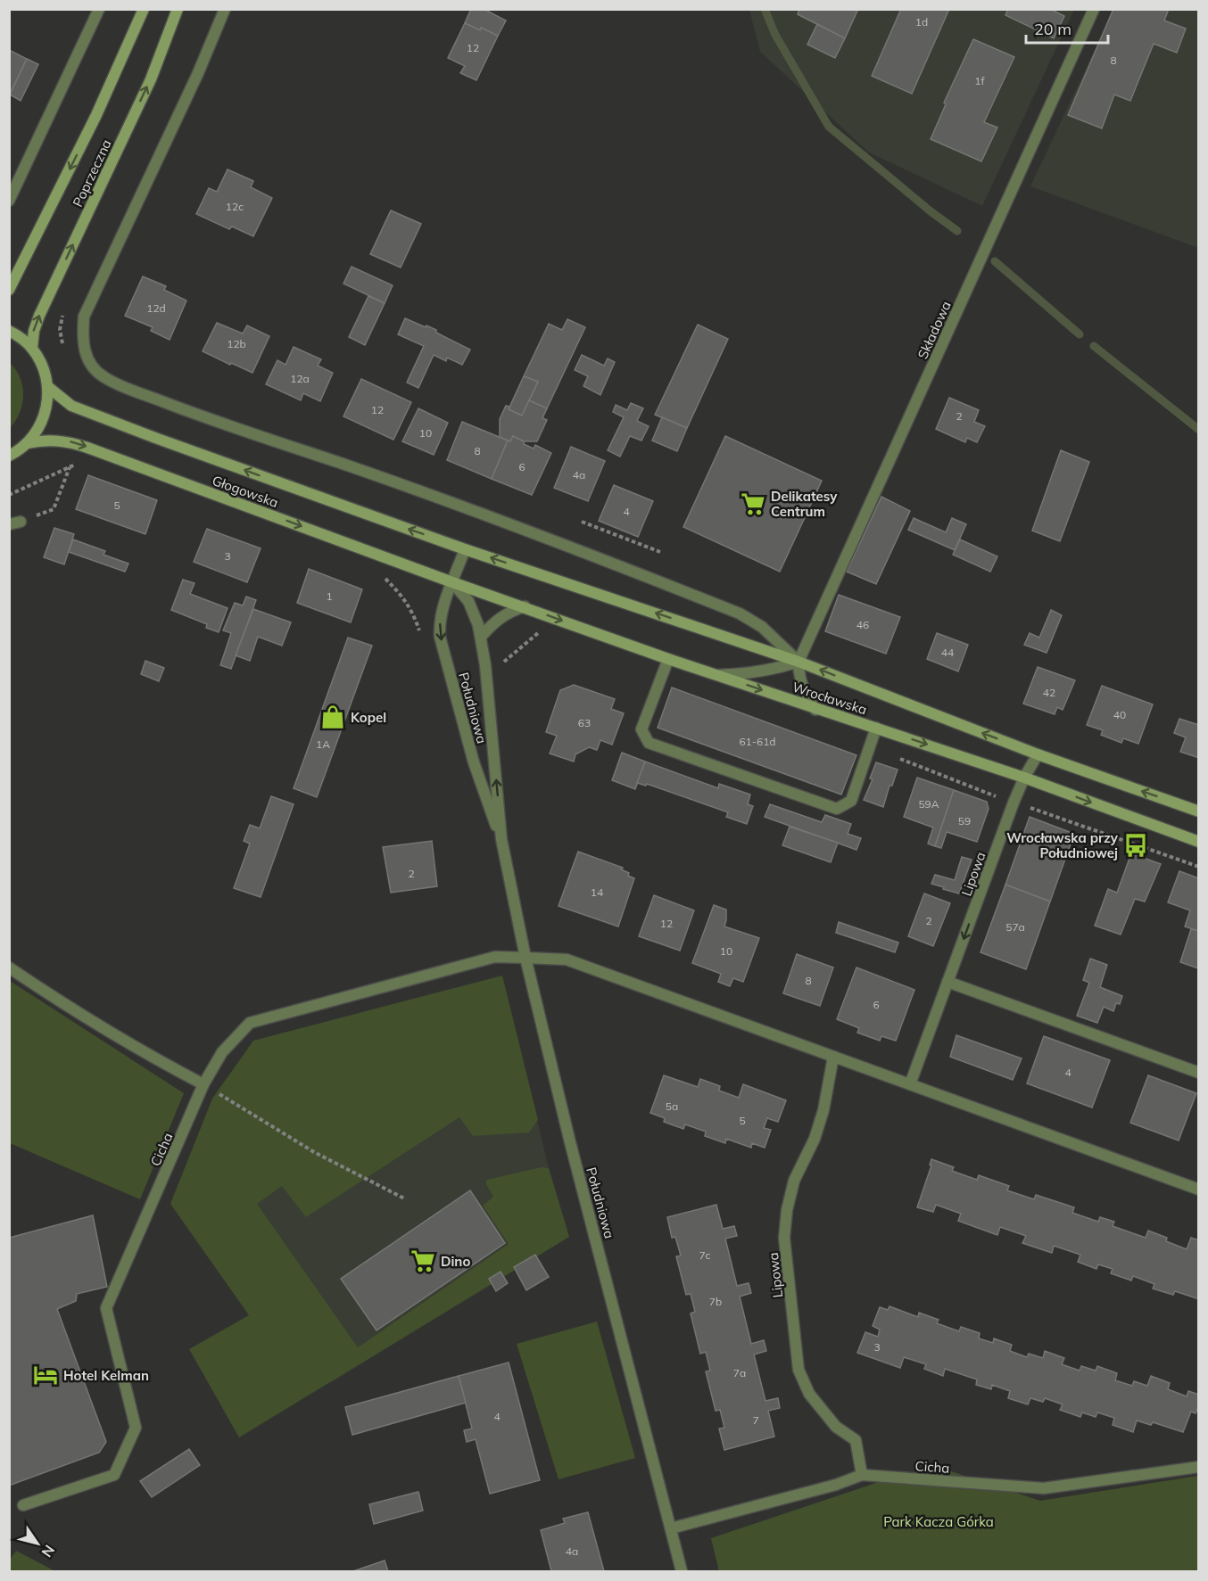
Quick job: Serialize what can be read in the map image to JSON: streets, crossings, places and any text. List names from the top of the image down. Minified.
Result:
{"streets":{"street":["Poprzeczna","Składowa","Głogowska","Wrocławska","Południowa","Lipowa","Cicha"]},"crossings":[["Składowa","Wrocławska"],["Głogowska","Wrocławska"],["Głogowska","Południowa"],["Wrocławska","Południowa"],["Wrocławska","Lipowa"],["Południowa","Cicha"],["Lipowa","Cicha"]],"parks":["Park Kacza Górka"],"places":{"supermarket":["Delikatesy Centrum","Dino"],"shop":["Kopel"],"bus stop":["Wrocławska przy Południowej"],"hotel":["Hotel Kelman"]},"house_numbers":["1d","12","8","1f","12c","12d","12b","12a","12","2","10","8","6","4a","5","4","3","1","46","44","42","40","63","61-61d","1A","59A","59","2","14","2","12","57a","10","8","6","4","5a","5","7c","7b","3","7a","4","7","4a"],"scale_bar":"20 m","north":"bottom right"}
